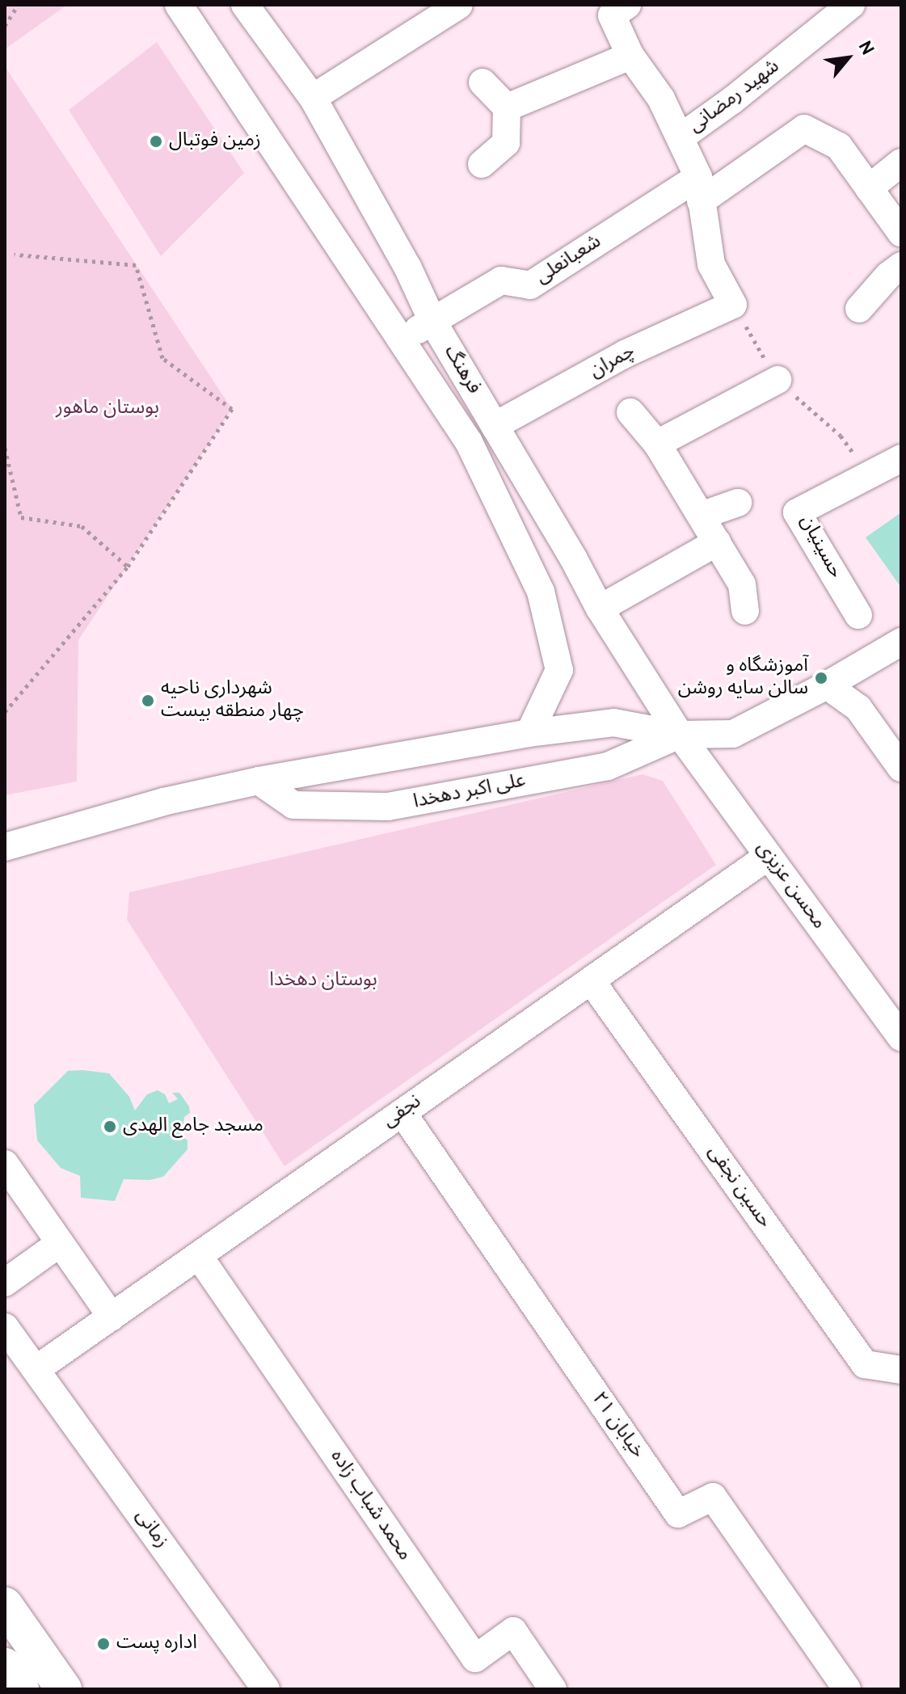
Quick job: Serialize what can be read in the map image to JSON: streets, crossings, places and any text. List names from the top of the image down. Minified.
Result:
{"streets":{"street":["شهید رمضانی","شعبانعلی","چمران","فرهنگ","حسینیان","علی اکبر دهخدا","محسن عزیزی","نجفی","حسین نجفی","خیابان ۲۱","محمد شباب زاده","زمانی"]},"crossings":[["شعبانعلی","چمران"],["شعبانعلی","فرهنگ"],["چمران","فرهنگ"],["فرهنگ","علی اکبر دهخدا"],["فرهنگ","محسن عزیزی"],["علی اکبر دهخدا","محسن عزیزی"],["محسن عزیزی","نجفی"],["نجفی","حسین نجفی"],["نجفی","خیابان ۲۱"],["نجفی","محمد شباب زاده"],["نجفی","زمانی"]],"parks":["بوستان ماهور","بوستان دهخدا"],"places":["زمین فوتبال","آموزشگاه و سالن سایه روشن","شهرداری ناحیه چهار منطقه بیست","مسجد جامع الهدی","اداره پست"],"north":"top right"}
